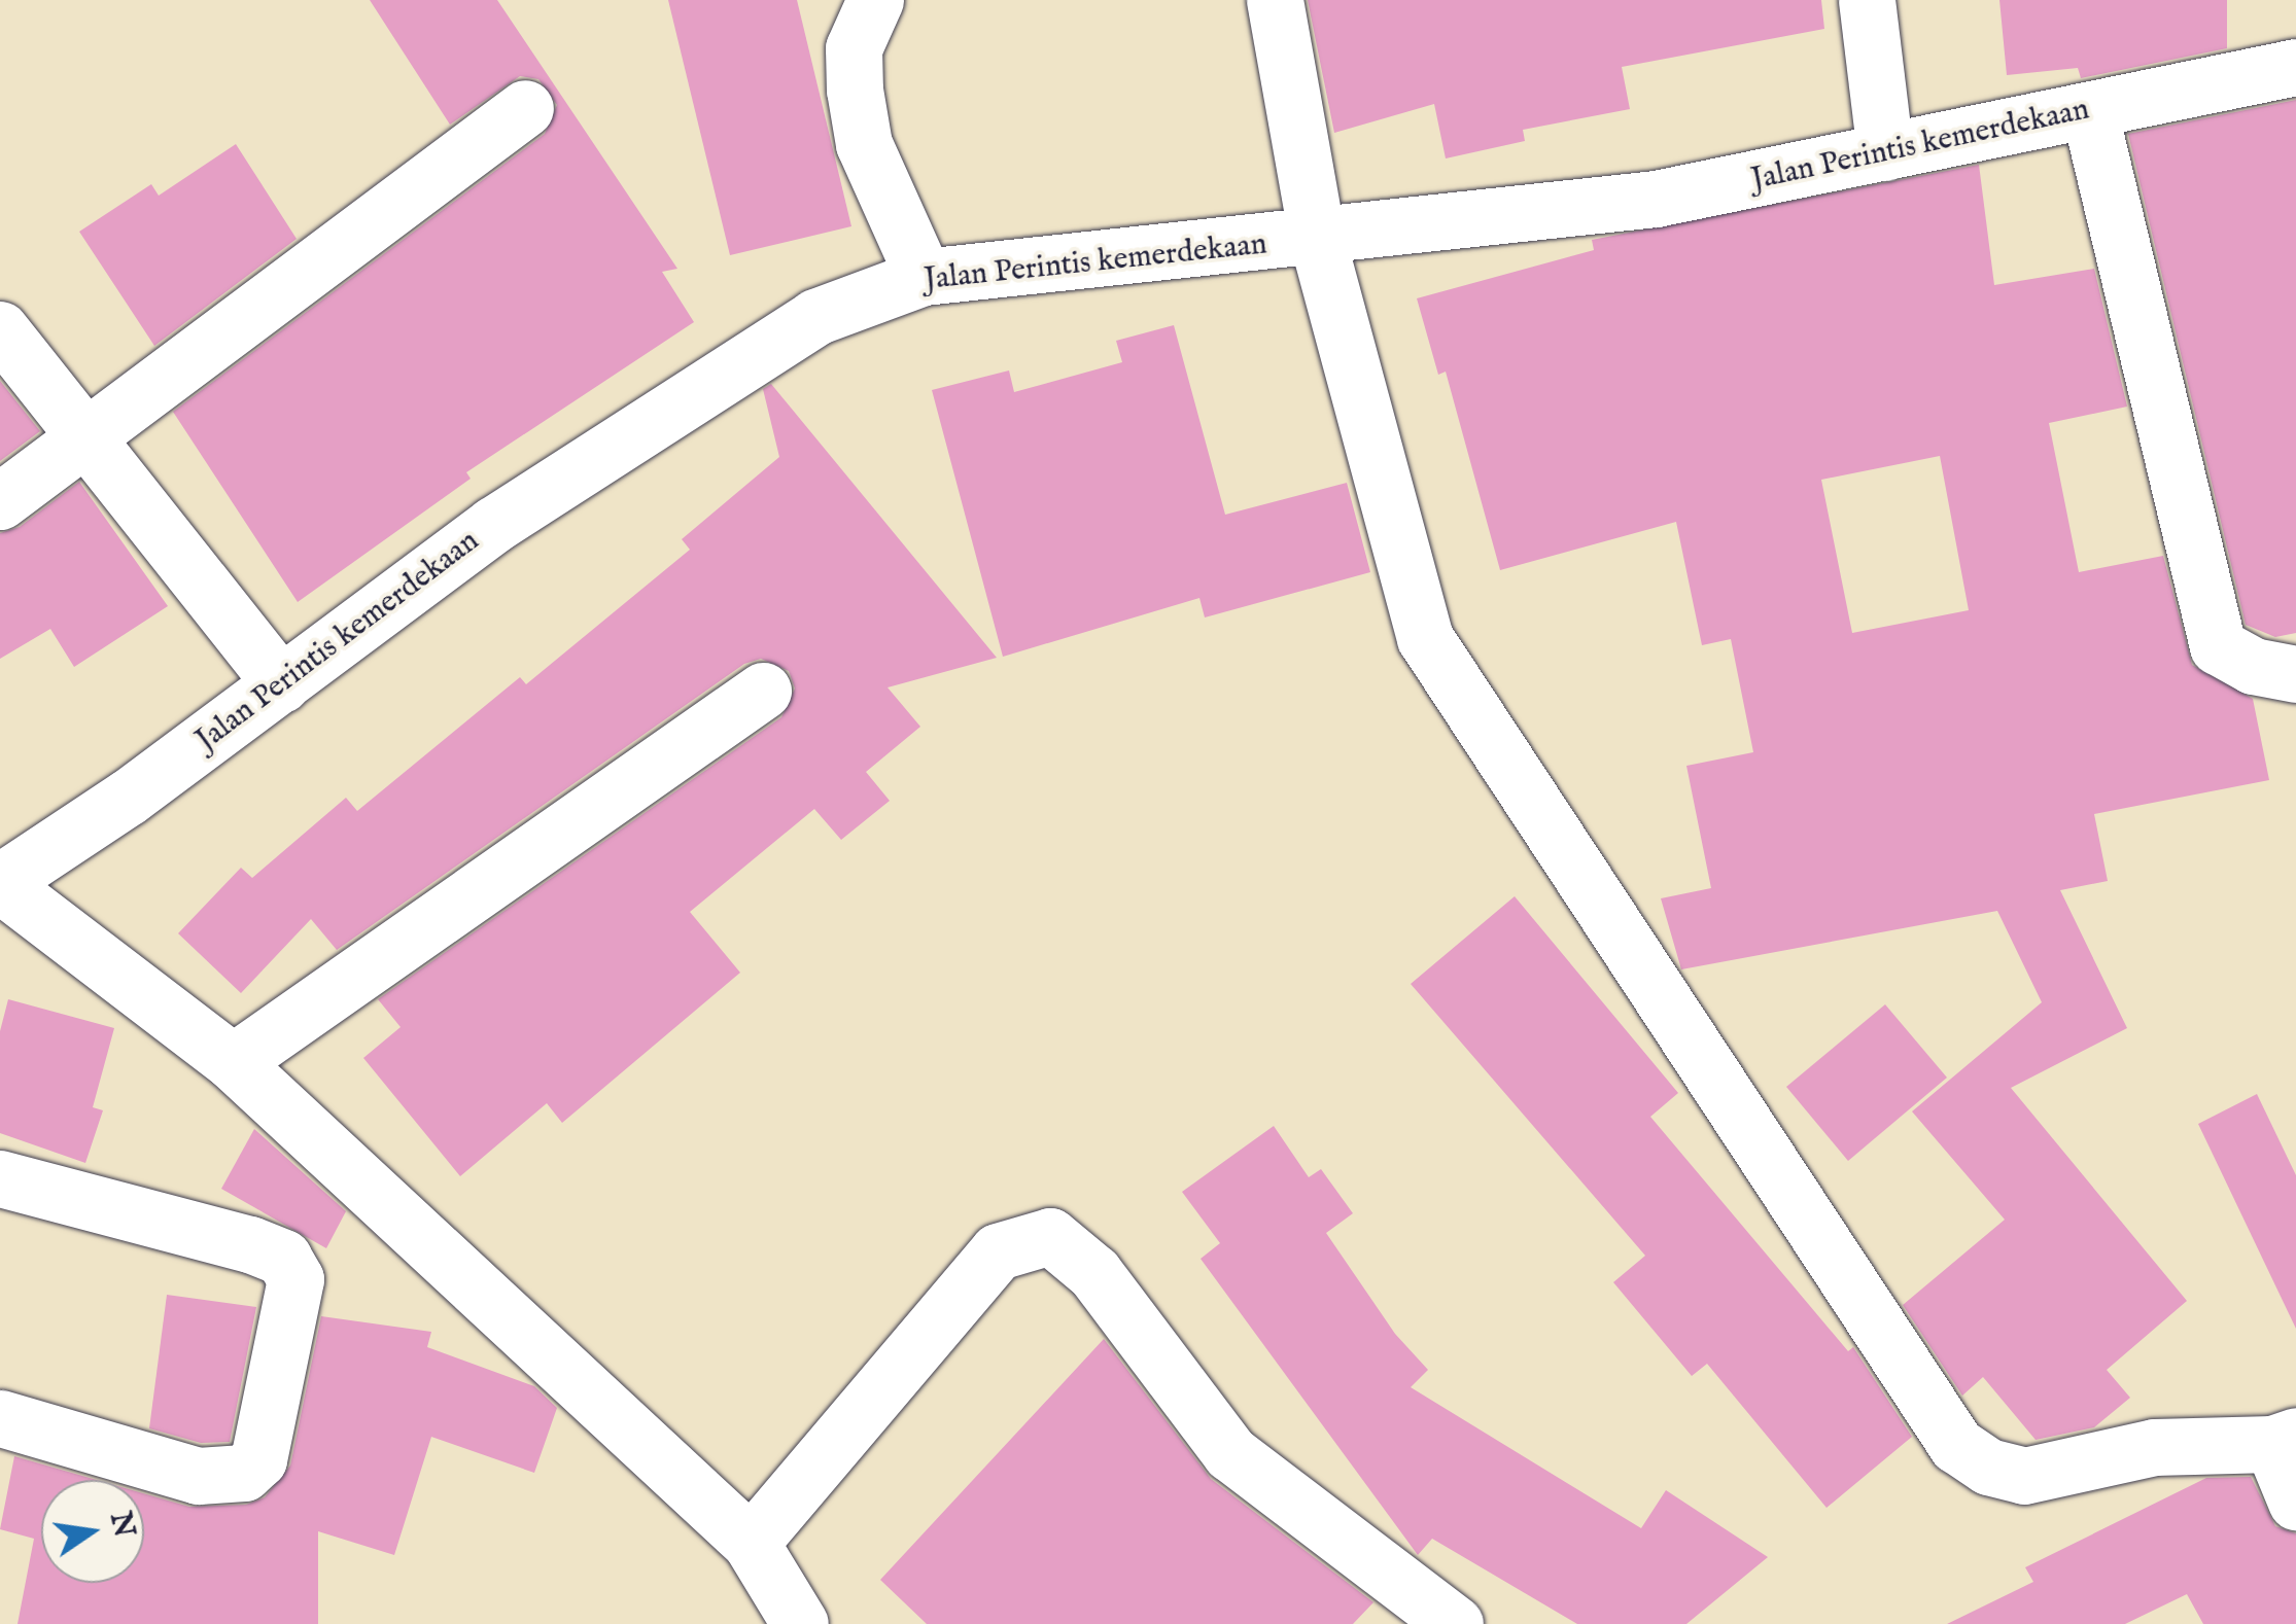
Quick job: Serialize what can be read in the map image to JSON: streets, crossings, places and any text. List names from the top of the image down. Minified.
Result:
{"streets":{"street":["Jalan Perintis kemerdekaan"]},"north":"right"}
